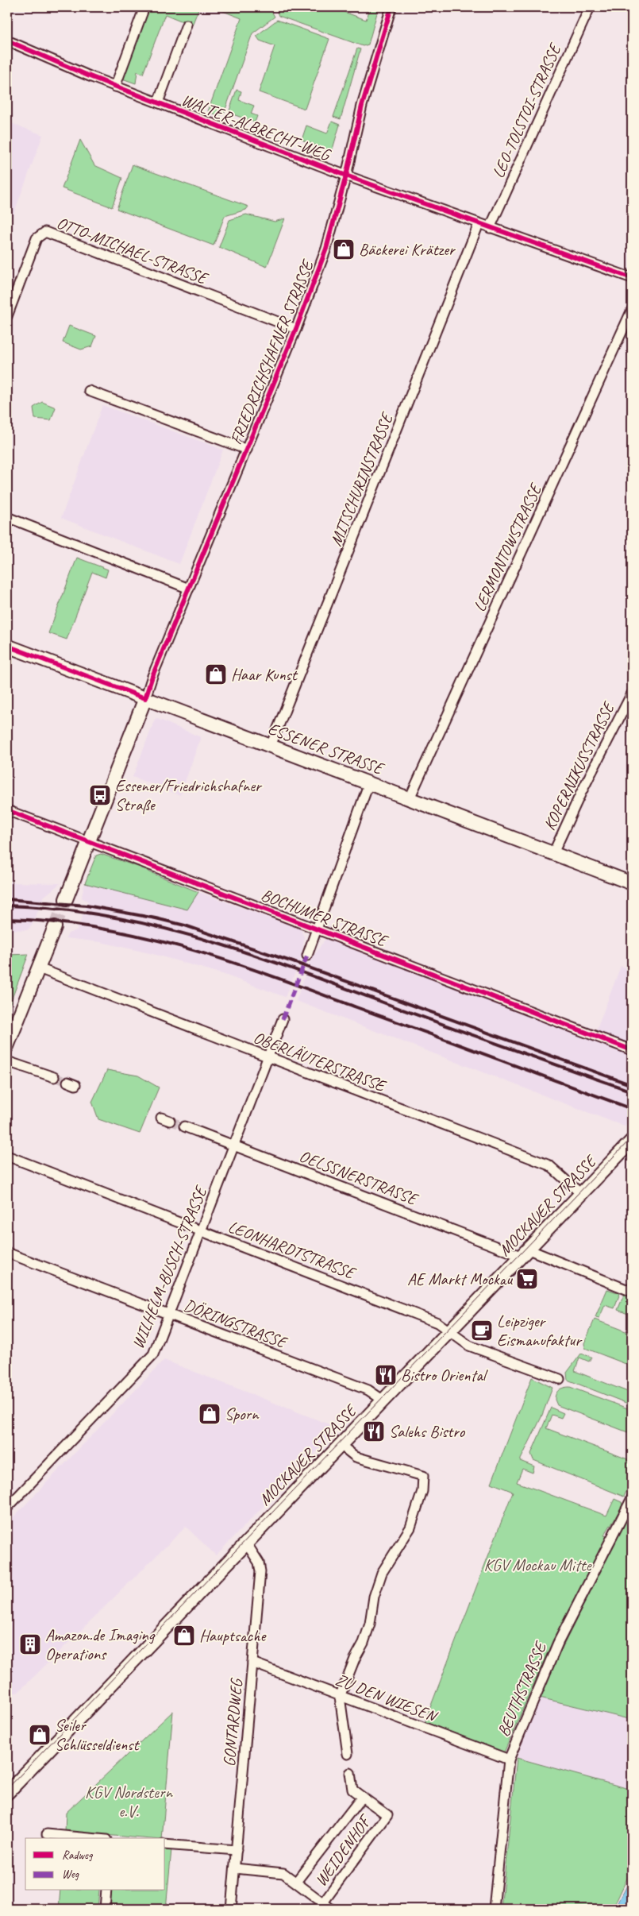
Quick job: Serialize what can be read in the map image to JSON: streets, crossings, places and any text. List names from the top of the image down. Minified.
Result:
{"streets":{"main road":["FRIEDRICHSHAFNER STRASSE","ESSENER STRASSE","MOCKAUER STRASSE"],"street":["LEO-TOLSTOI-STRASSE","WALTER-ALBRECHT-WEG","OTTO-MICHAEL-STRASSE","MITSCHURINSTRASSE","LERMONTOWSTRASSE","KOPERNIKUSSTRASSE","BOCHUMER STRASSE","OBERLÄUTERSTRASSE","OELSSNERSTRASSE","LEONHARDTSTRASSE","WILHELM-BUSCH-STRASSE","DÖRINGSTRASSE","BEUTHSTRASSE","ZU DEN WIESEN","GONTARDWEG","WEIDENHOF"]},"crossings":[["LEO-TOLSTOI-STRASSE","WALTER-ALBRECHT-WEG"],["WALTER-ALBRECHT-WEG","FRIEDRICHSHAFNER STRASSE"],["WALTER-ALBRECHT-WEG","MITSCHURINSTRASSE"],["OTTO-MICHAEL-STRASSE","FRIEDRICHSHAFNER STRASSE"],["FRIEDRICHSHAFNER STRASSE","ESSENER STRASSE"],["FRIEDRICHSHAFNER STRASSE","BOCHUMER STRASSE"],["MITSCHURINSTRASSE","ESSENER STRASSE"],["LERMONTOWSTRASSE","ESSENER STRASSE"],["ESSENER STRASSE","KOPERNIKUSSTRASSE"],["OBERLÄUTERSTRASSE","MOCKAUER STRASSE"],["OBERLÄUTERSTRASSE","WILHELM-BUSCH-STRASSE"],["OELSSNERSTRASSE","MOCKAUER STRASSE"],["OELSSNERSTRASSE","WILHELM-BUSCH-STRASSE"],["MOCKAUER STRASSE","LEONHARDTSTRASSE"],["MOCKAUER STRASSE","DÖRINGSTRASSE"],["MOCKAUER STRASSE","GONTARDWEG"],["LEONHARDTSTRASSE","WILHELM-BUSCH-STRASSE"],["WILHELM-BUSCH-STRASSE","DÖRINGSTRASSE"],["BEUTHSTRASSE","ZU DEN WIESEN"],["ZU DEN WIESEN","GONTARDWEG"],["GONTARDWEG","WEIDENHOF"]],"parks":["KGV Mockau Mitte","KGV Nordstern e.V."],"places":{"shop":["Bäckerei Krätzer","Haar Kunst","Sporn","Hauptsache","Seiler Schlüsseldienst"],"bus stop":["Essener/Friedrichshafner Straße"],"supermarket":["AE Markt Mockau"],"cafe":["Leipziger Eismanufaktur"],"restaurant":["Bistro Oriental","Salehs Bistro"],"building":["Amazon.de Imaging Operations"]},"legend":["Radweg","Weg"]}
